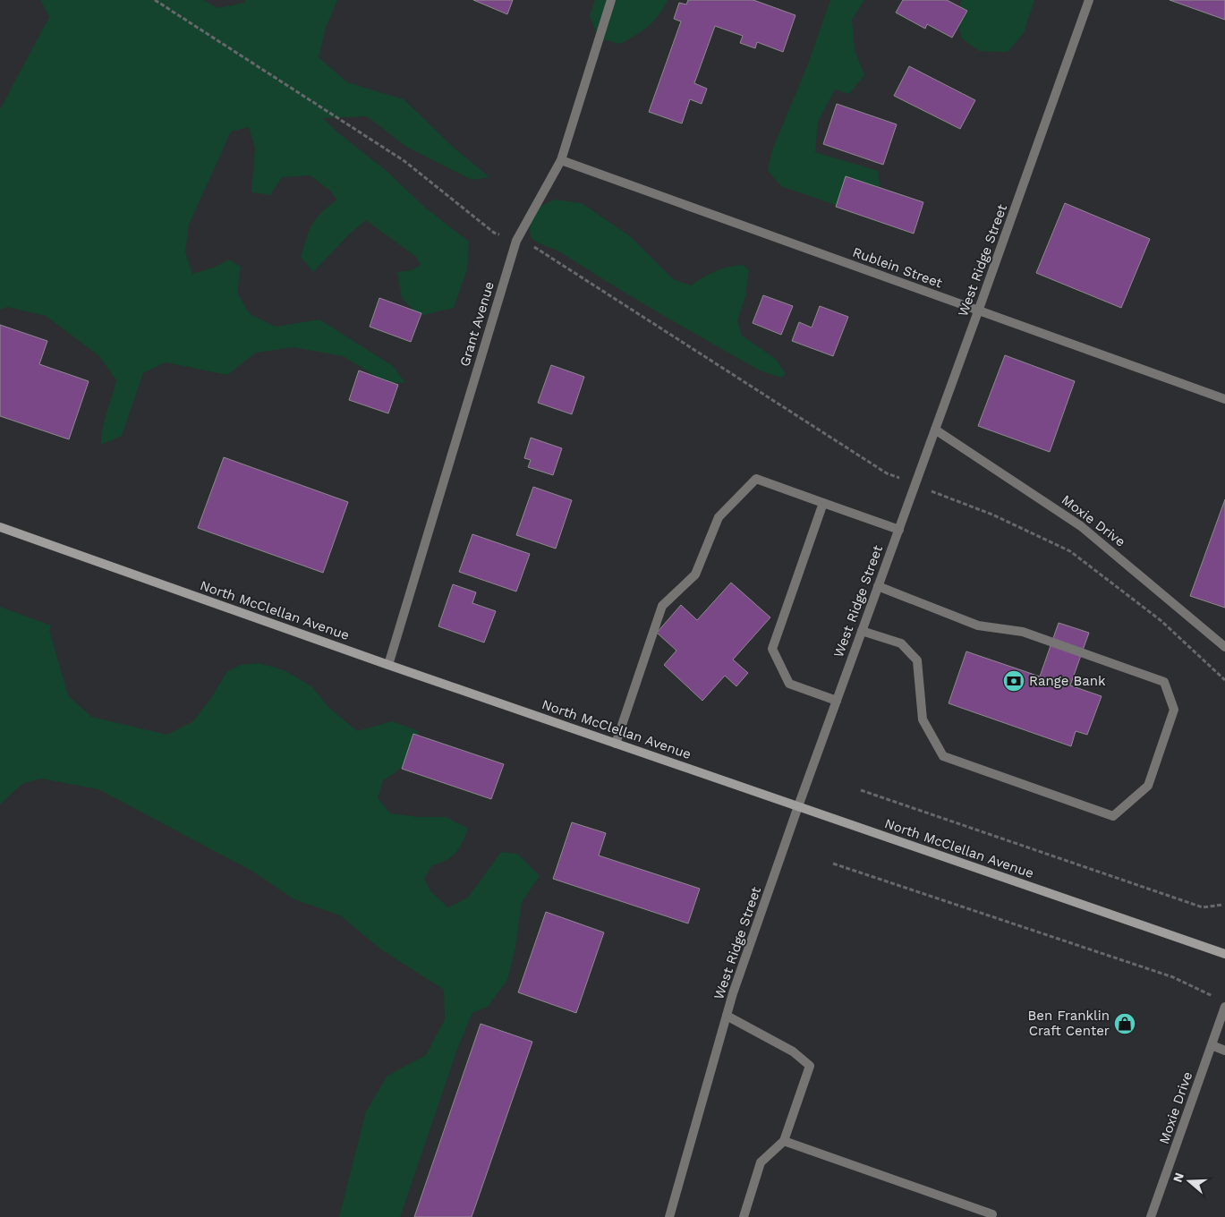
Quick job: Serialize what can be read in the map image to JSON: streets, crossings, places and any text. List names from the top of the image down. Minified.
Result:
{"streets":{"main road":["North McClellan Avenue"],"street":["West Ridge Street","Rublein Street","Grant Avenue","Moxie Drive"]},"crossings":[["West Ridge Street","Rublein Street"],["West Ridge Street","Moxie Drive"],["West Ridge Street","North McClellan Avenue"],["Rublein Street","Grant Avenue"],["Grant Avenue","North McClellan Avenue"]],"places":{"bank":["Range Bank"],"shop":["Ben Franklin Craft Center"]},"north":"left"}
